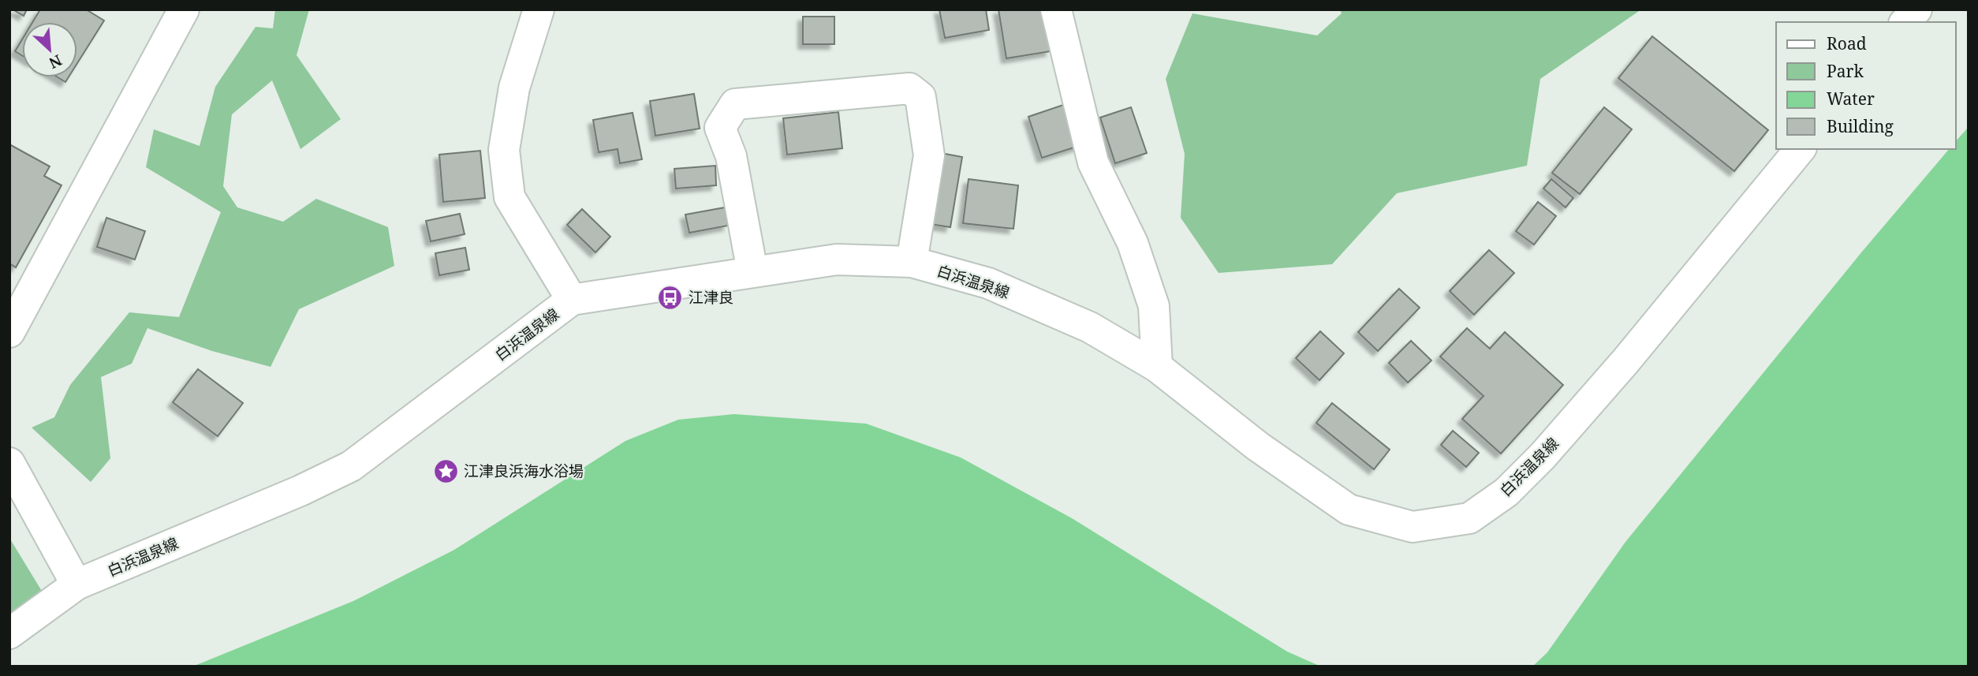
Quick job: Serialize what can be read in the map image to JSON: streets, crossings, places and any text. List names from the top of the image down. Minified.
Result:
{"streets":{"main road":["白浜温泉線"]},"places":{"bus stop":["江津良"],"place":["江津良浜海水浴場"]},"legend":["Road","Park","Water","Building"],"north":"bottom right"}
